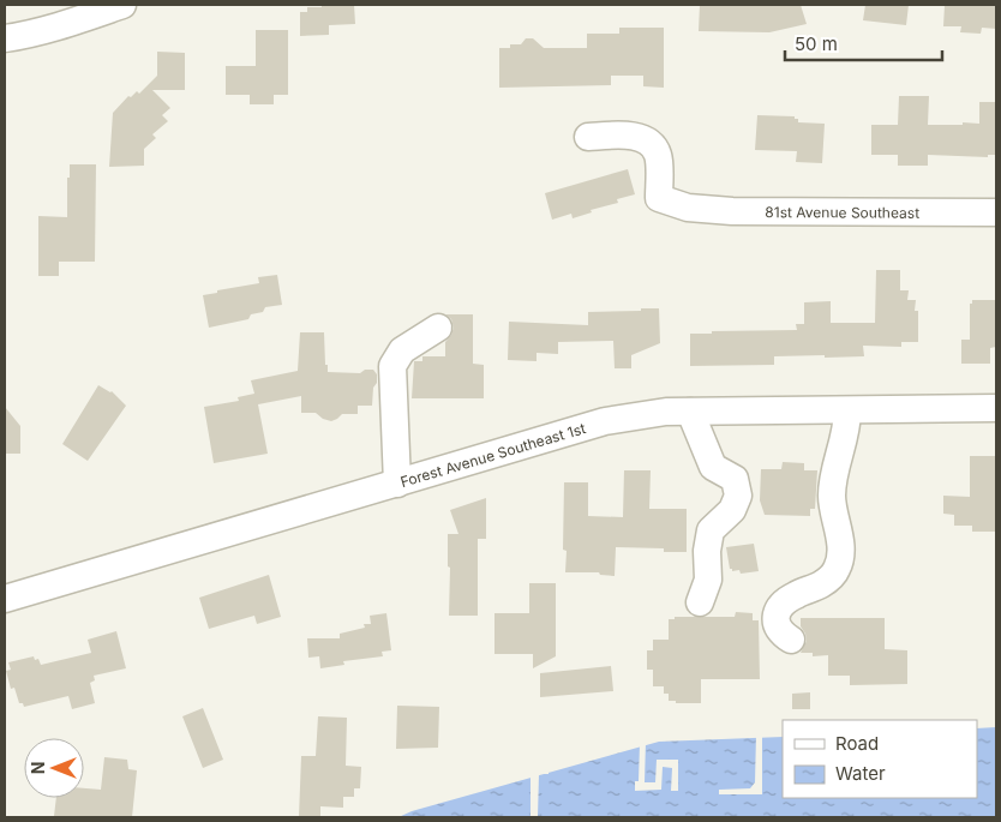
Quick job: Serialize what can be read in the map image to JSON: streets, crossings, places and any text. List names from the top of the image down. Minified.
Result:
{"streets":{"street":["81st Avenue Southeast","Forest Avenue Southeast 1st"]},"legend":["Road","Water"],"scale_bar":"50 m","north":"left"}
